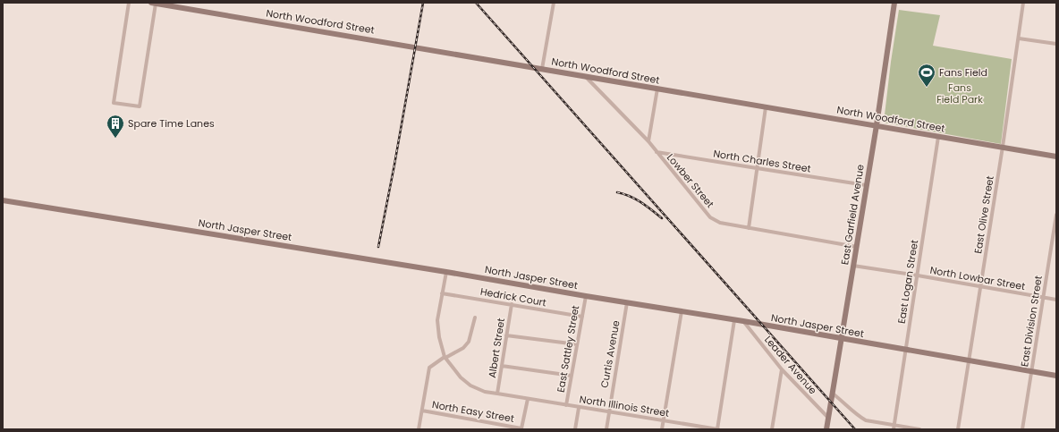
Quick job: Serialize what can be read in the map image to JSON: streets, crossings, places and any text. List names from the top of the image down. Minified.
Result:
{"streets":{"street":["North Woodford Street","North Charles Street","Lowber Street","East Garfield Avenue","East Olive Street","North Jasper Street","North Lowbar Street","East Logan Street","Hedrick Court","East Division Street","Albert Street","East Sattley Street","Curtis Avenue","Leader Avenue","North Illinois Street","North Easy Street"]},"crossings":[["North Woodford Street","Lowber Street"],["North Woodford Street","East Garfield Avenue"],["North Woodford Street","East Olive Street"],["North Woodford Street","East Logan Street"],["North Charles Street","Lowber Street"],["North Charles Street","East Garfield Avenue"],["Lowber Street","East Garfield Avenue"],["East Garfield Avenue","North Jasper Street"],["East Garfield Avenue","North Lowbar Street"],["East Garfield Avenue","Leader Avenue"],["East Olive Street","North Jasper Street"],["East Olive Street","North Lowbar Street"],["North Jasper Street","East Logan Street"],["North Jasper Street","East Division Street"],["North Jasper Street","East Sattley Street"],["North Jasper Street","Curtis Avenue"],["North Jasper Street","Leader Avenue"],["North Lowbar Street","East Logan Street"],["North Lowbar Street","East Division Street"],["Hedrick Court","Albert Street"],["Hedrick Court","East Sattley Street"],["Albert Street","North Illinois Street"],["East Sattley Street","North Illinois Street"],["Curtis Avenue","North Illinois Street"],["North Illinois Street","North Easy Street"]],"parks":["Fans Field Park"],"places":{"sports":["Fans Field"],"building":["Spare Time Lanes"]}}
